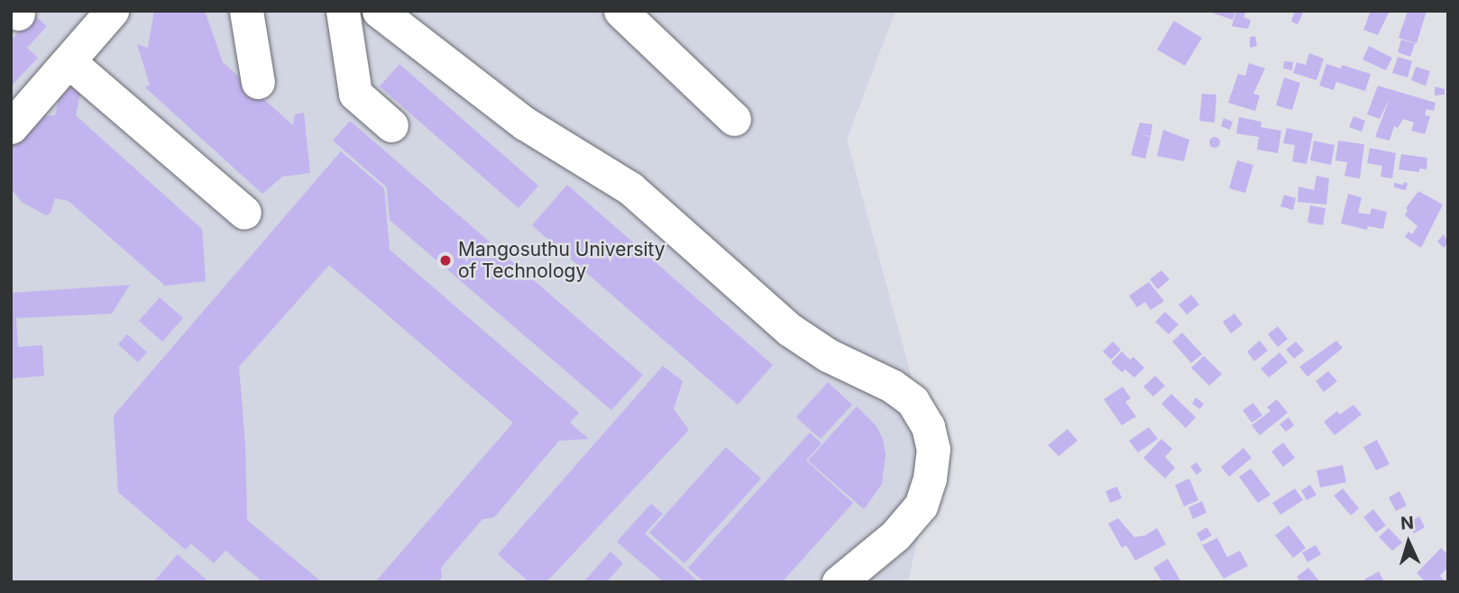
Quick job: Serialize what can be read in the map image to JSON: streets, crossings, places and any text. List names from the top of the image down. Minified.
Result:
{"places":["Mangosuthu University of Technology"],"north":"top"}
